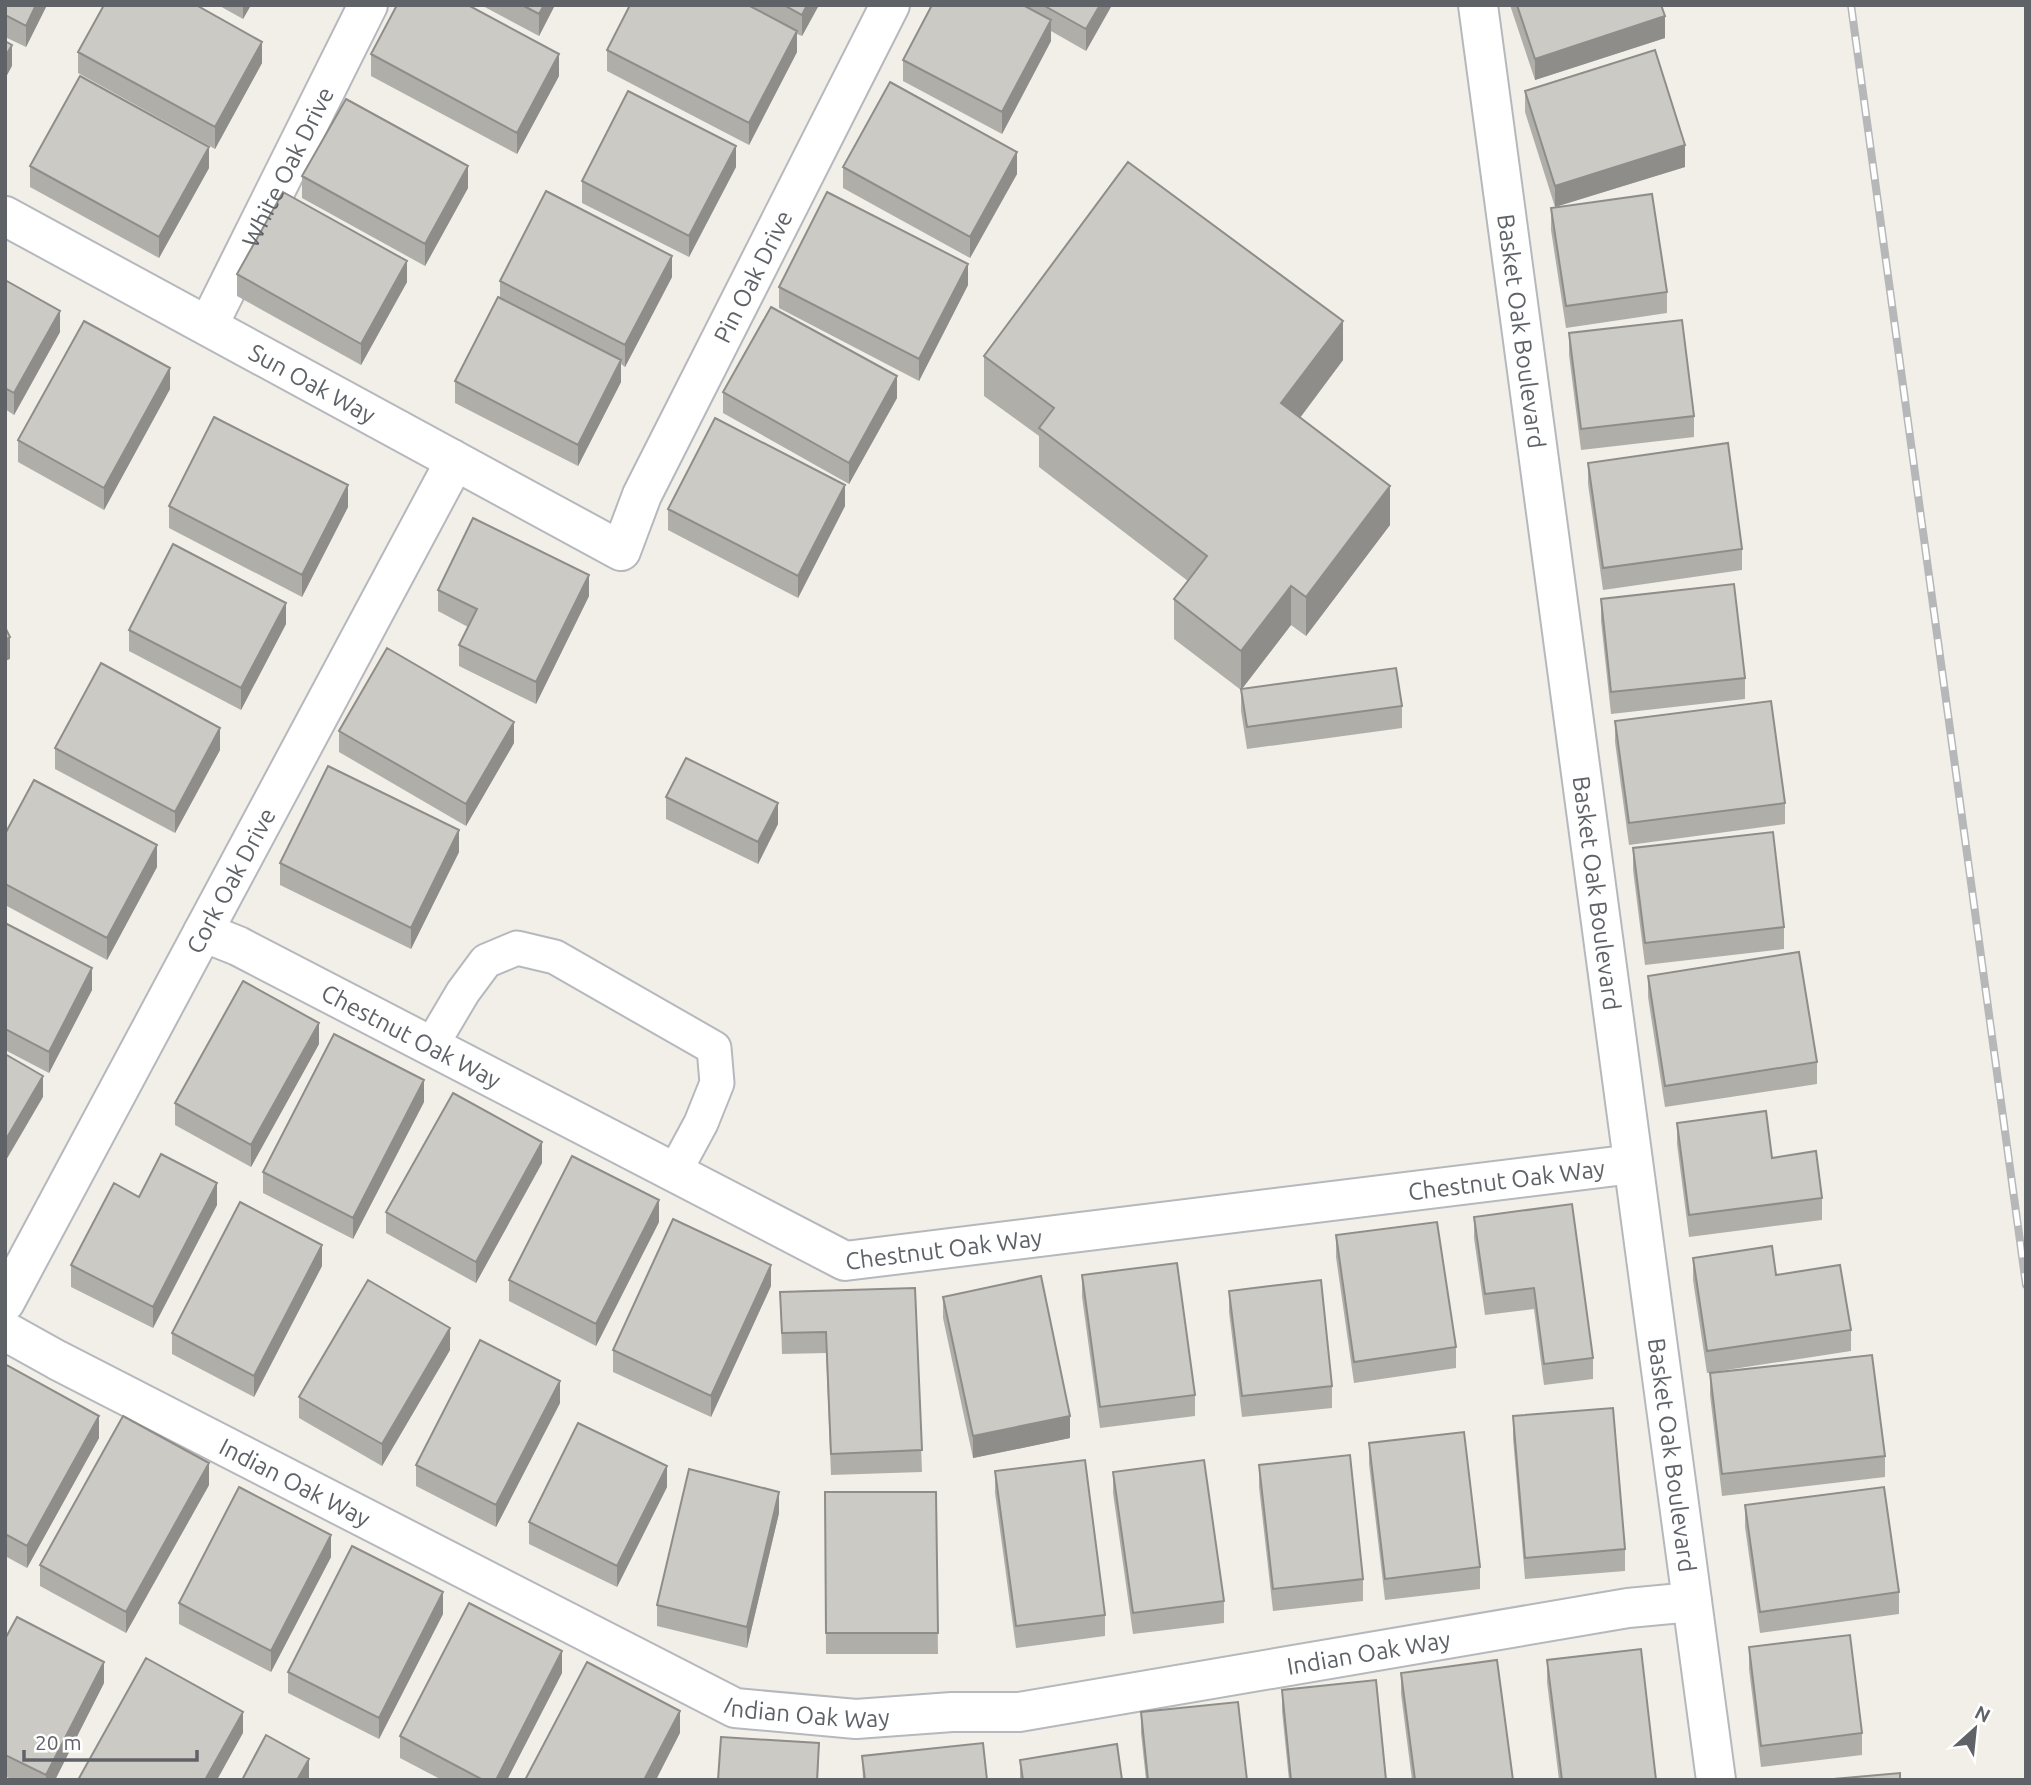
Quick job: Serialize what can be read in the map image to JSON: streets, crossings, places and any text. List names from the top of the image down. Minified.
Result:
{"streets":{"street":["White Oak Drive","Pin Oak Drive","Basket Oak Boulevard","Sun Oak Way","Cork Oak Drive","Chestnut Oak Way","Indian Oak Way"]},"crossings":[["White Oak Drive","Sun Oak Way"],["Pin Oak Drive","Sun Oak Way"],["Basket Oak Boulevard","Chestnut Oak Way"],["Basket Oak Boulevard","Indian Oak Way"],["Sun Oak Way","Cork Oak Drive"],["Cork Oak Drive","Chestnut Oak Way"]],"scale_bar":"20 m","north":"top right"}
